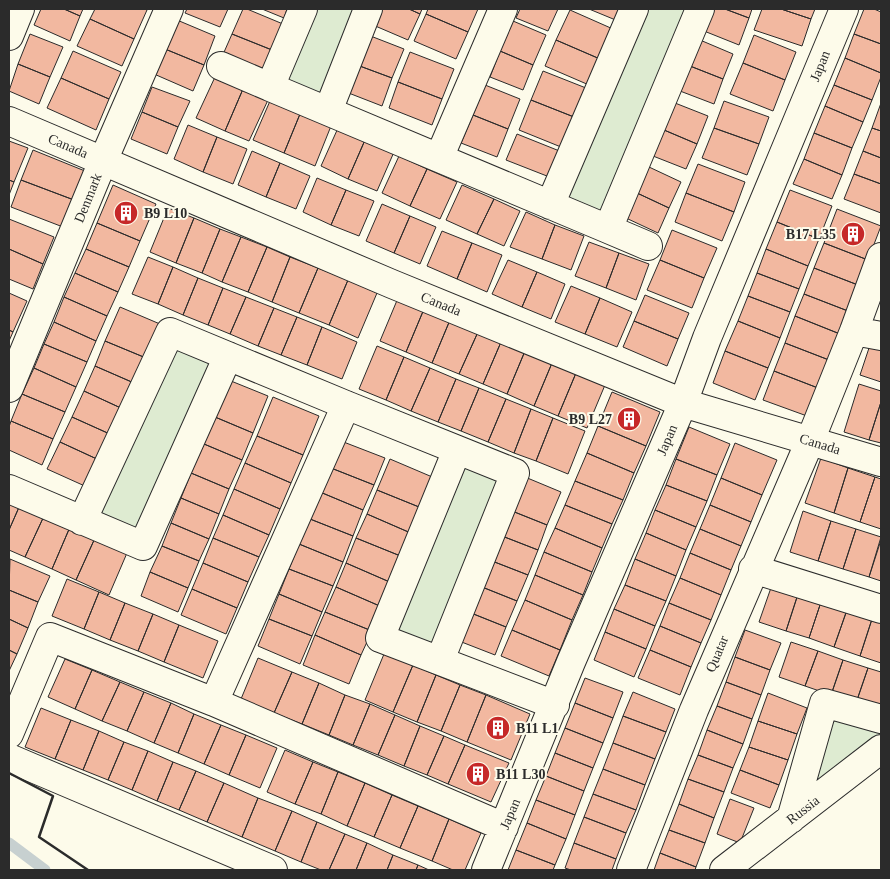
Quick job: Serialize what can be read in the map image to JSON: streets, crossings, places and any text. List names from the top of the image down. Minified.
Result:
{"streets":{"street":["Japan","Canada","Denmark","Quatar","Russia"]},"crossings":[["Japan","Canada"],["Canada","Denmark"],["Canada","Quatar"]],"places":{"building":["B9 L10","B17 L35","B9 L27","B11 L1","B11 L30"]}}
